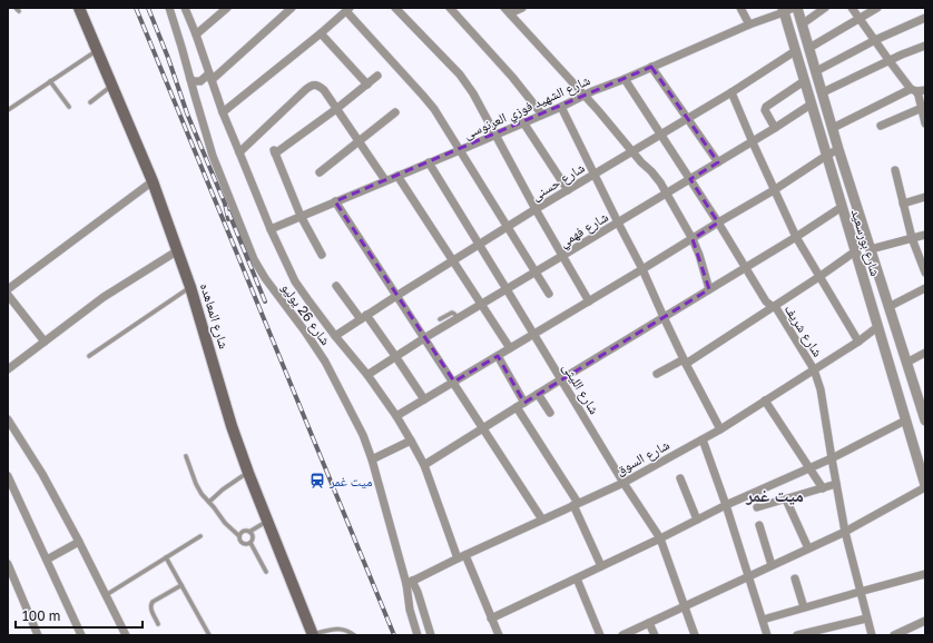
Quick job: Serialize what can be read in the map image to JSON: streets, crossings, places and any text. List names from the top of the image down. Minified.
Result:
{"streets":{"main road":["شارع المعاهده"],"street":["شارع الشهيد فوزي العرنوسى","شارع حسنى","شارع فهمي","شارع بورسعيد","شارع 26 يوليو","شارع شريف","شارع الليثى","شارع السوق"]},"crossings":[["شارع الشهيد فوزي العرنوسى","شارع بورسعيد"],["شارع الشهيد فوزي العرنوسى","شارع 26 يوليو"],["شارع الشهيد فوزي العرنوسى","شارع شريف"],["شارع الشهيد فوزي العرنوسى","شارع الليثى"],["شارع حسنى","شارع بورسعيد"],["شارع حسنى","شارع 26 يوليو"],["شارع حسنى","شارع شريف"],["شارع حسنى","شارع الليثى"],["شارع فهمي","شارع بورسعيد"],["شارع فهمي","شارع 26 يوليو"],["شارع فهمي","شارع شريف"],["شارع فهمي","شارع الليثى"],["شارع بورسعيد","شارع السوق"],["شارع 26 يوليو","شارع السوق"],["شارع شريف","شارع السوق"],["شارع الليثى","شارع السوق"]],"districts":["ميت غمر"],"places":{"station":["ميت غمر"]},"scale_bar":"100 m"}
